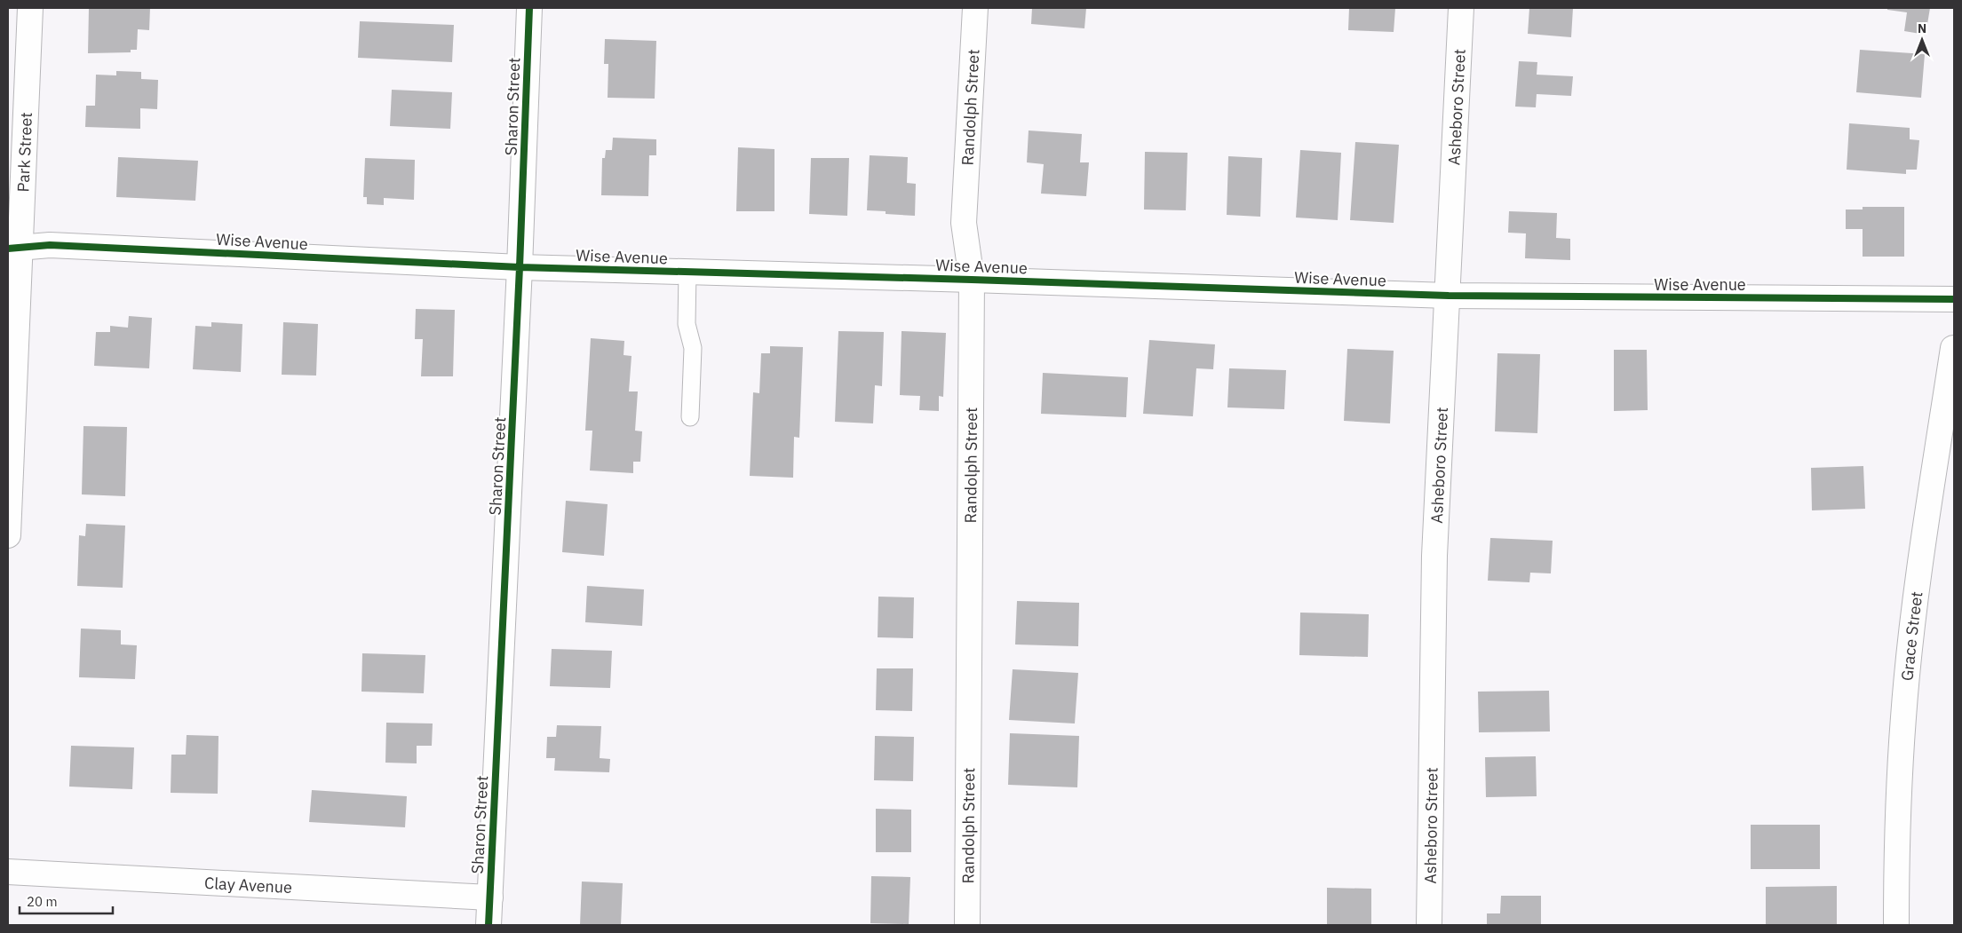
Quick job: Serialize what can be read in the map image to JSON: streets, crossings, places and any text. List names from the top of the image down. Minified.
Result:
{"streets":{"street":["Sharon Street","Randolph Street","Asheboro Street","Park Street","Wise Avenue","Grace Street","Clay Avenue"]},"crossings":[["Sharon Street","Wise Avenue"],["Sharon Street","Clay Avenue"],["Randolph Street","Wise Avenue"],["Asheboro Street","Wise Avenue"],["Park Street","Wise Avenue"]],"scale_bar":"20 m","north":"top"}
